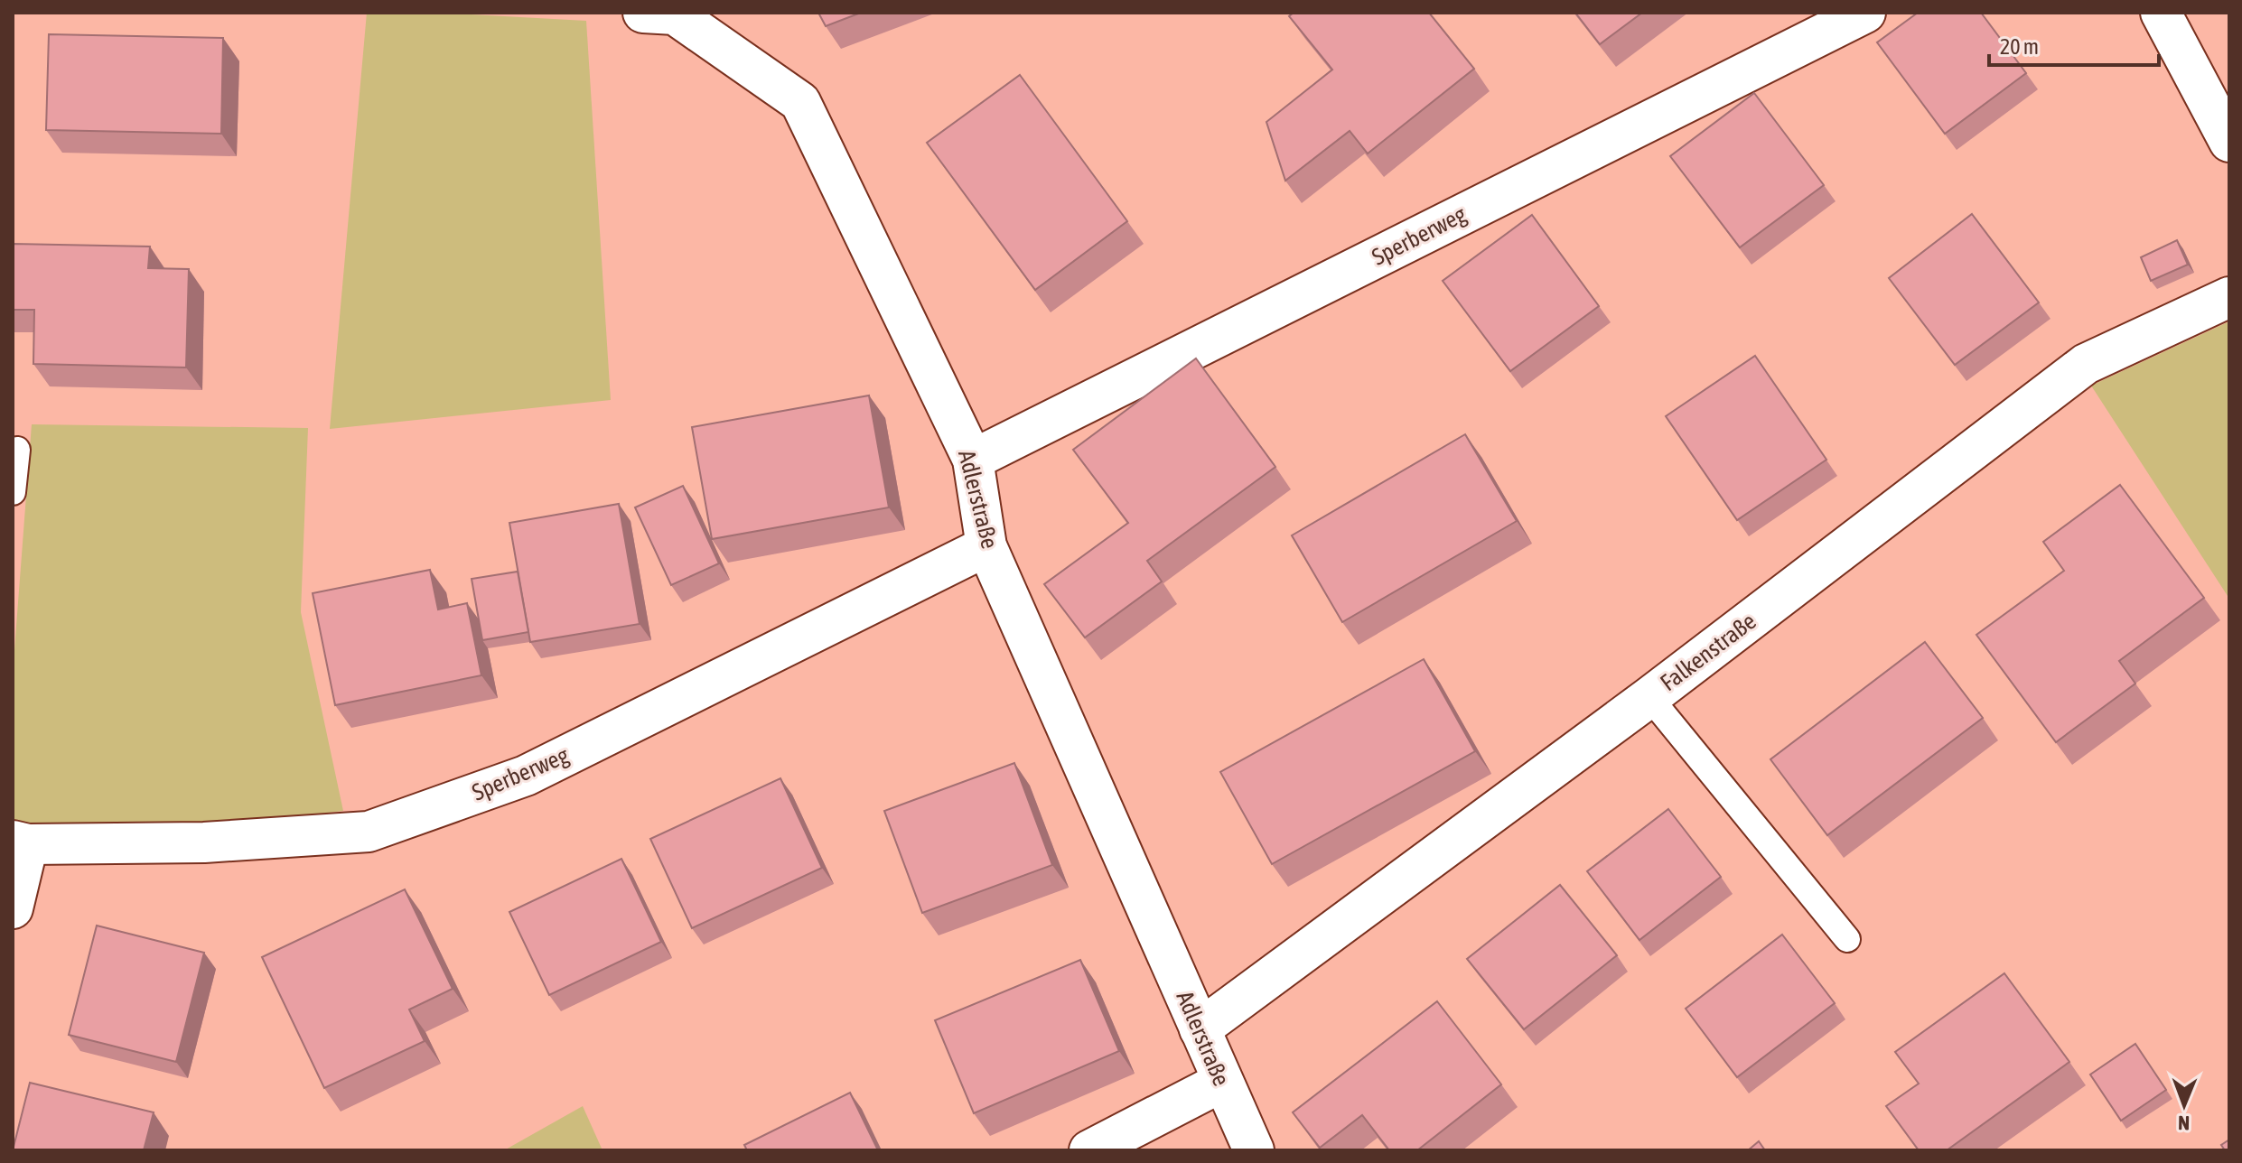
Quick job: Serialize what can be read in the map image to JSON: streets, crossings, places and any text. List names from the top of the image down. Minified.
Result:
{"streets":{"street":["Sperberweg","Adlerstraße","Falkenstraße"]},"crossings":[["Sperberweg","Adlerstraße"],["Adlerstraße","Falkenstraße"]],"scale_bar":"20 m","north":"bottom"}
